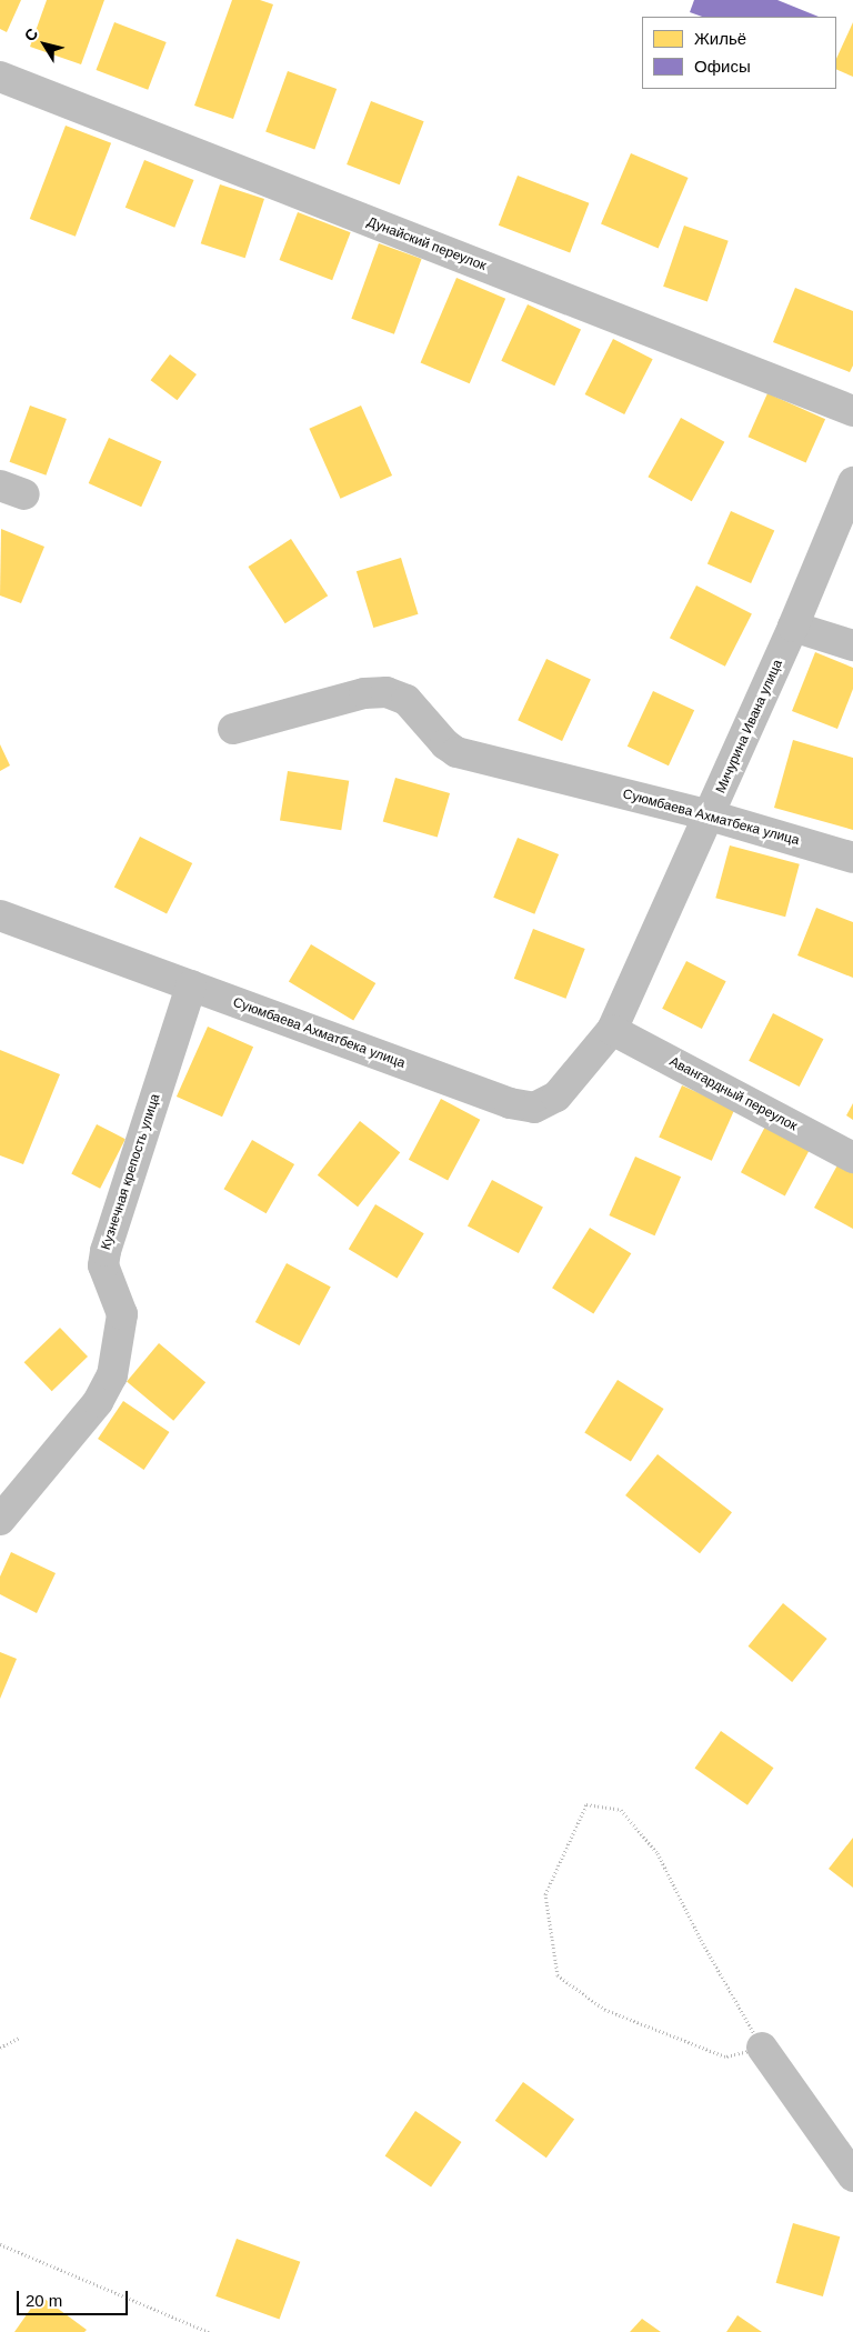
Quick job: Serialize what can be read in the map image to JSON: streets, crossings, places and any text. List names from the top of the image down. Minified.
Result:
{"streets":{"street":["Дунайский переулок","Мичурина Ивана улица","Суюмбаева Ахматбека улица","Авангардный переулок","Кузнечная крепость улица"]},"crossings":[["Мичурина Ивана улица","Суюмбаева Ахматбека улица"],["Мичурина Ивана улица","Авангардный переулок"],["Суюмбаева Ахматбека улица","Авангардный переулок"],["Суюмбаева Ахматбека улица","Кузнечная крепость улица"]],"legend":["Жильё","Офисы"],"scale_bar":"20 m","north":"top left"}
